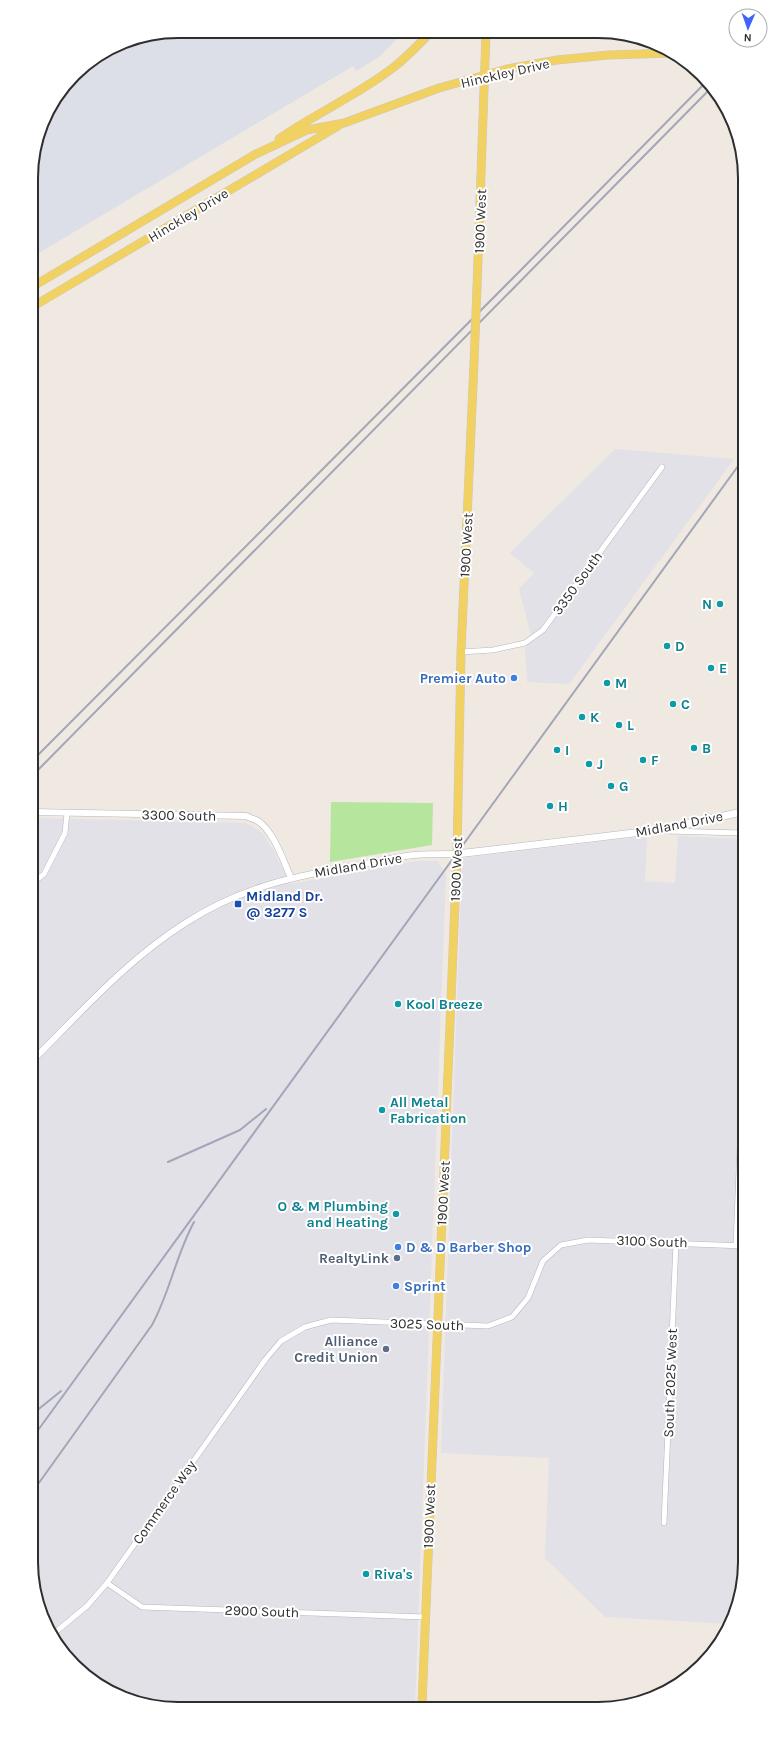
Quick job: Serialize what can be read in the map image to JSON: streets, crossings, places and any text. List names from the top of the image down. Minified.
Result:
{"streets":{"main road":["Hinckley Drive","1900 West","Midland Drive"],"street":["3350 South","3300 South","3100 South","3025 South","South 2025 West","Commerce Way","2900 South"]},"crossings":[["Hinckley Drive","1900 West"],["1900 West","3350 South"],["1900 West","Midland Drive"],["1900 West","3025 South"],["1900 West","2900 South"],["3300 South","Midland Drive"],["3100 South","3025 South"],["3100 South","South 2025 West"],["3025 South","Commerce Way"],["Commerce Way","2900 South"]],"places":{"other":["N","D","E","Premier Auto","M","C","K","L","B","I","F","J","G","H","Kool Breeze","All Metal Fabrication","O & M Plumbing and Heating","D & D Barber Shop","RealtyLink","Sprint","Alliance Credit Union","Riva's"],"transit":["Midland Dr. @ 3277 S"]},"north":"bottom"}
